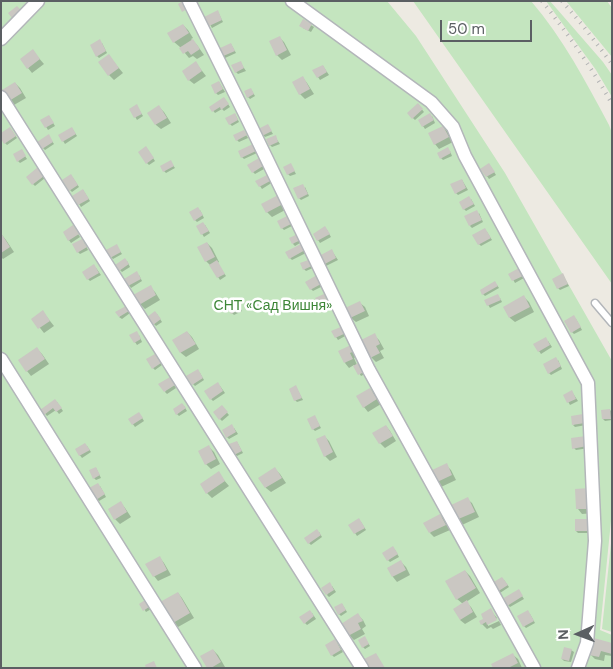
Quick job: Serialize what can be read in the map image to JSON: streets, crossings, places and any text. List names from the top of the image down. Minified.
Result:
{"parks":["СНТ «Сад Вишня»"],"scale_bar":"50 m","north":"left"}
